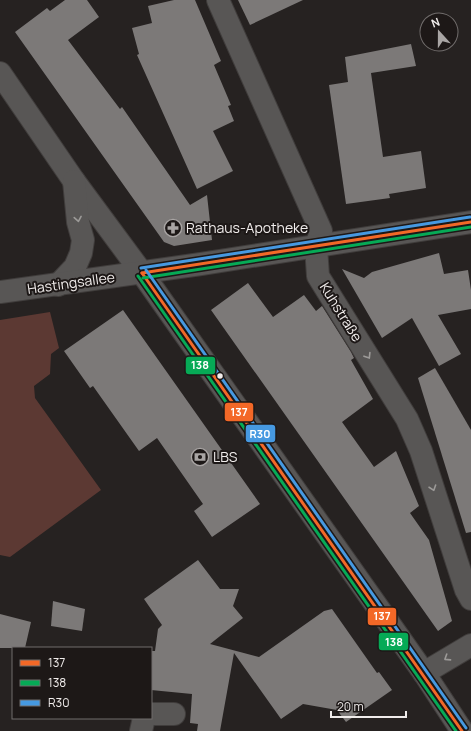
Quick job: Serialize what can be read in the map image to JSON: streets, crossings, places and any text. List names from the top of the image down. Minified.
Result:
{"streets":{"street":["Hastingsallee","Kuhstraße"]},"crossings":[["Hastingsallee","Kuhstraße"]],"places":{"pharmacy":["Rathaus-Apotheke"],"bank":["LBS"]},"lines":["transit line R30","transit line 137","transit line 138"],"legend":["137","138","R30"],"scale_bar":"20 m","north":"top"}
